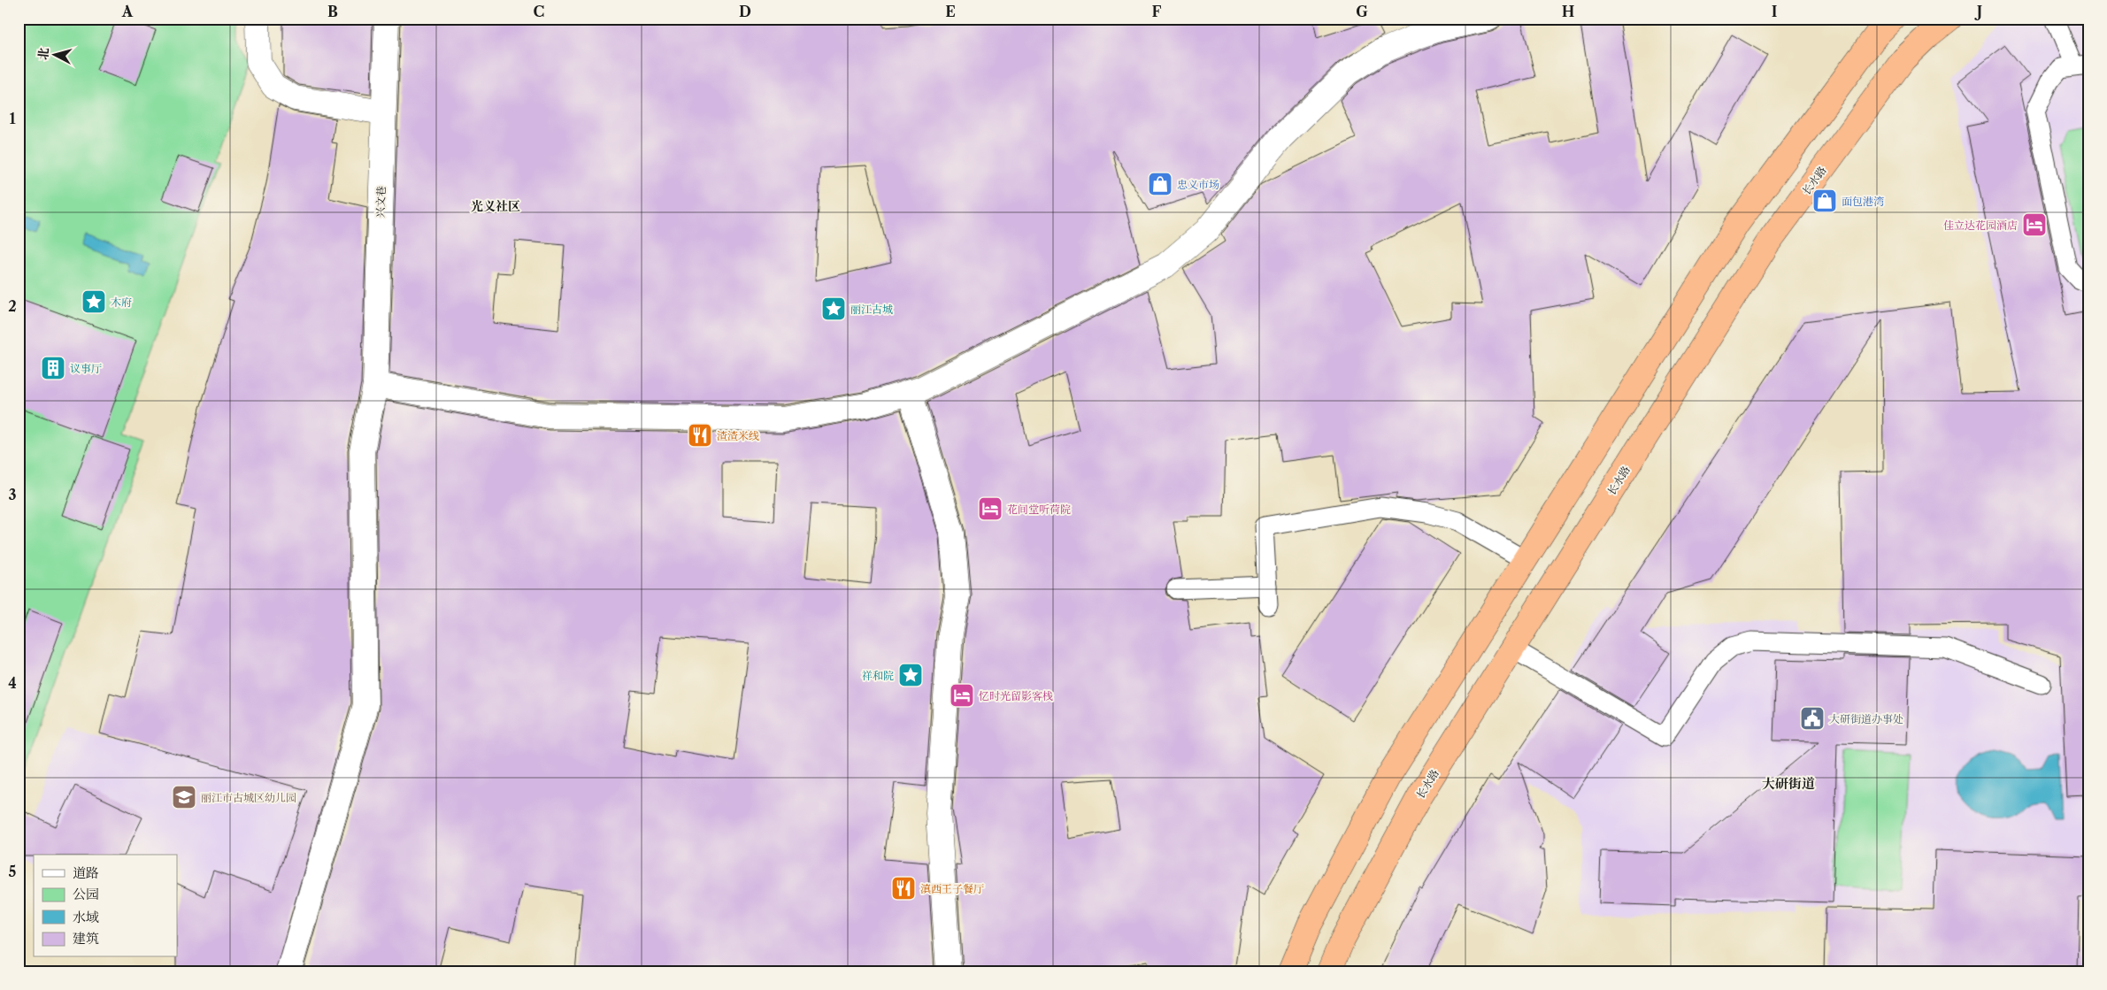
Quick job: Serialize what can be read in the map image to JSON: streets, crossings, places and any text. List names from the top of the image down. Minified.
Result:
{"streets":{"highway":["长水路"],"street":["兴文巷"]},"districts":["光义社区","大研街道"],"places":{"shop":["忠义市场","面包港湾"],"hotel":["佳立达花园酒店","花间堂听荷院","忆时光留影客栈"],"place":["木府","丽江古城","祥和院"],"building":["议事厅"],"restaurant":["渣渣米线","滇西王子餐厅"],"public building":["大研街道办事处"],"school or university":["丽江市古城区幼儿园"]},"legend":["道路","公园","水域","建筑"],"north":"left","grid":{"columns":["A","B","C","D","E","F","G","H","I","J"],"rows":["1","2","3","4","5"]}}
